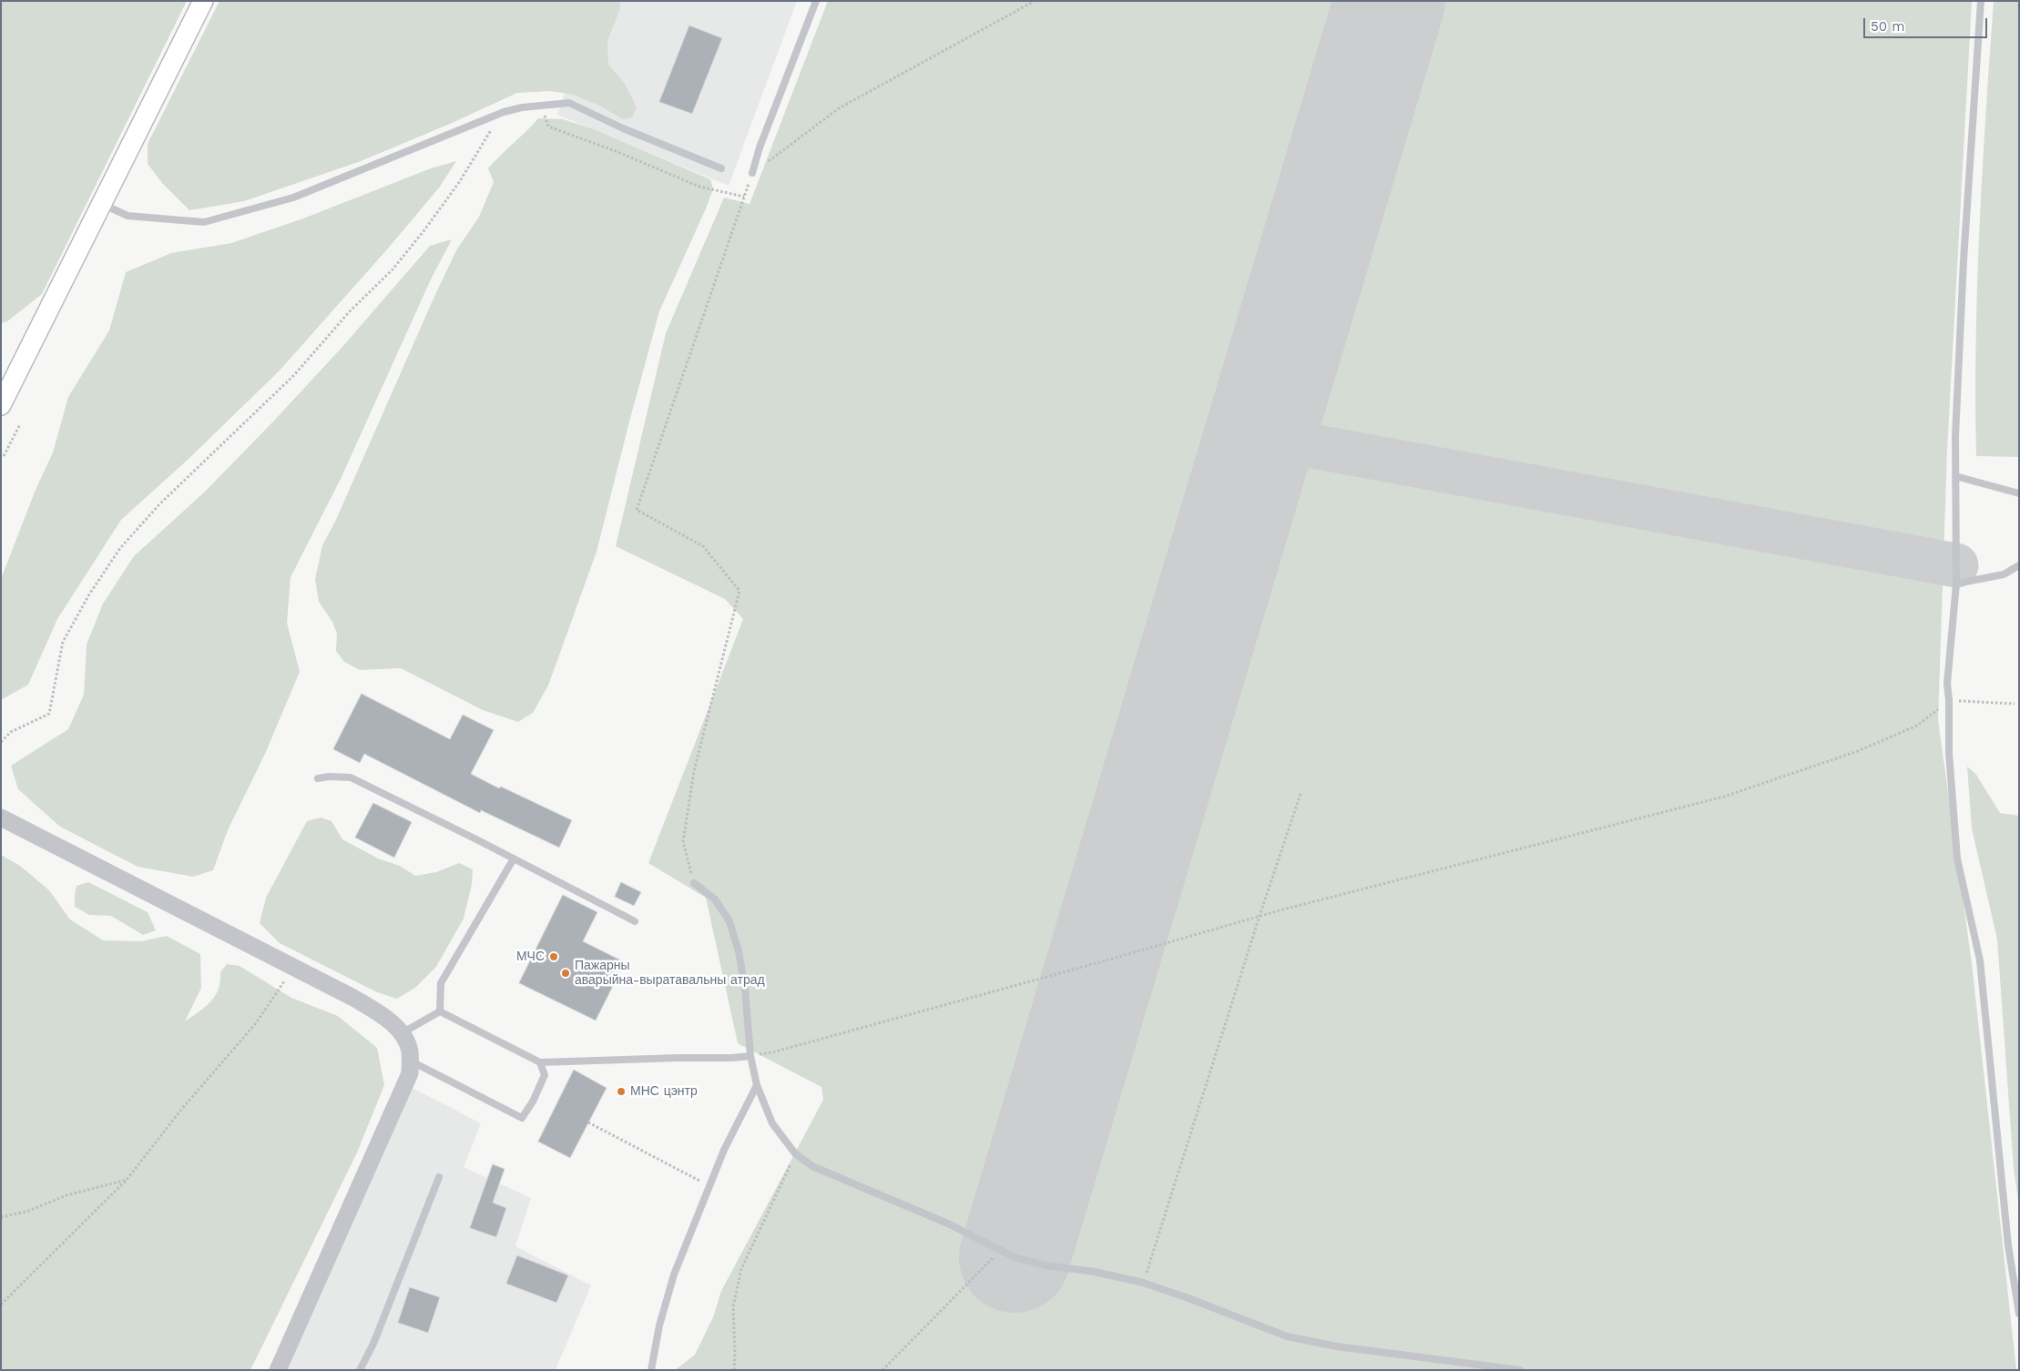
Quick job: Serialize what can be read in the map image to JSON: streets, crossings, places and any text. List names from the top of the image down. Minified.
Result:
{"places":["МЧС","Пажарны аварыйна-выратавальны атрад","МНС цэнтр"],"scale_bar":"50 m"}
